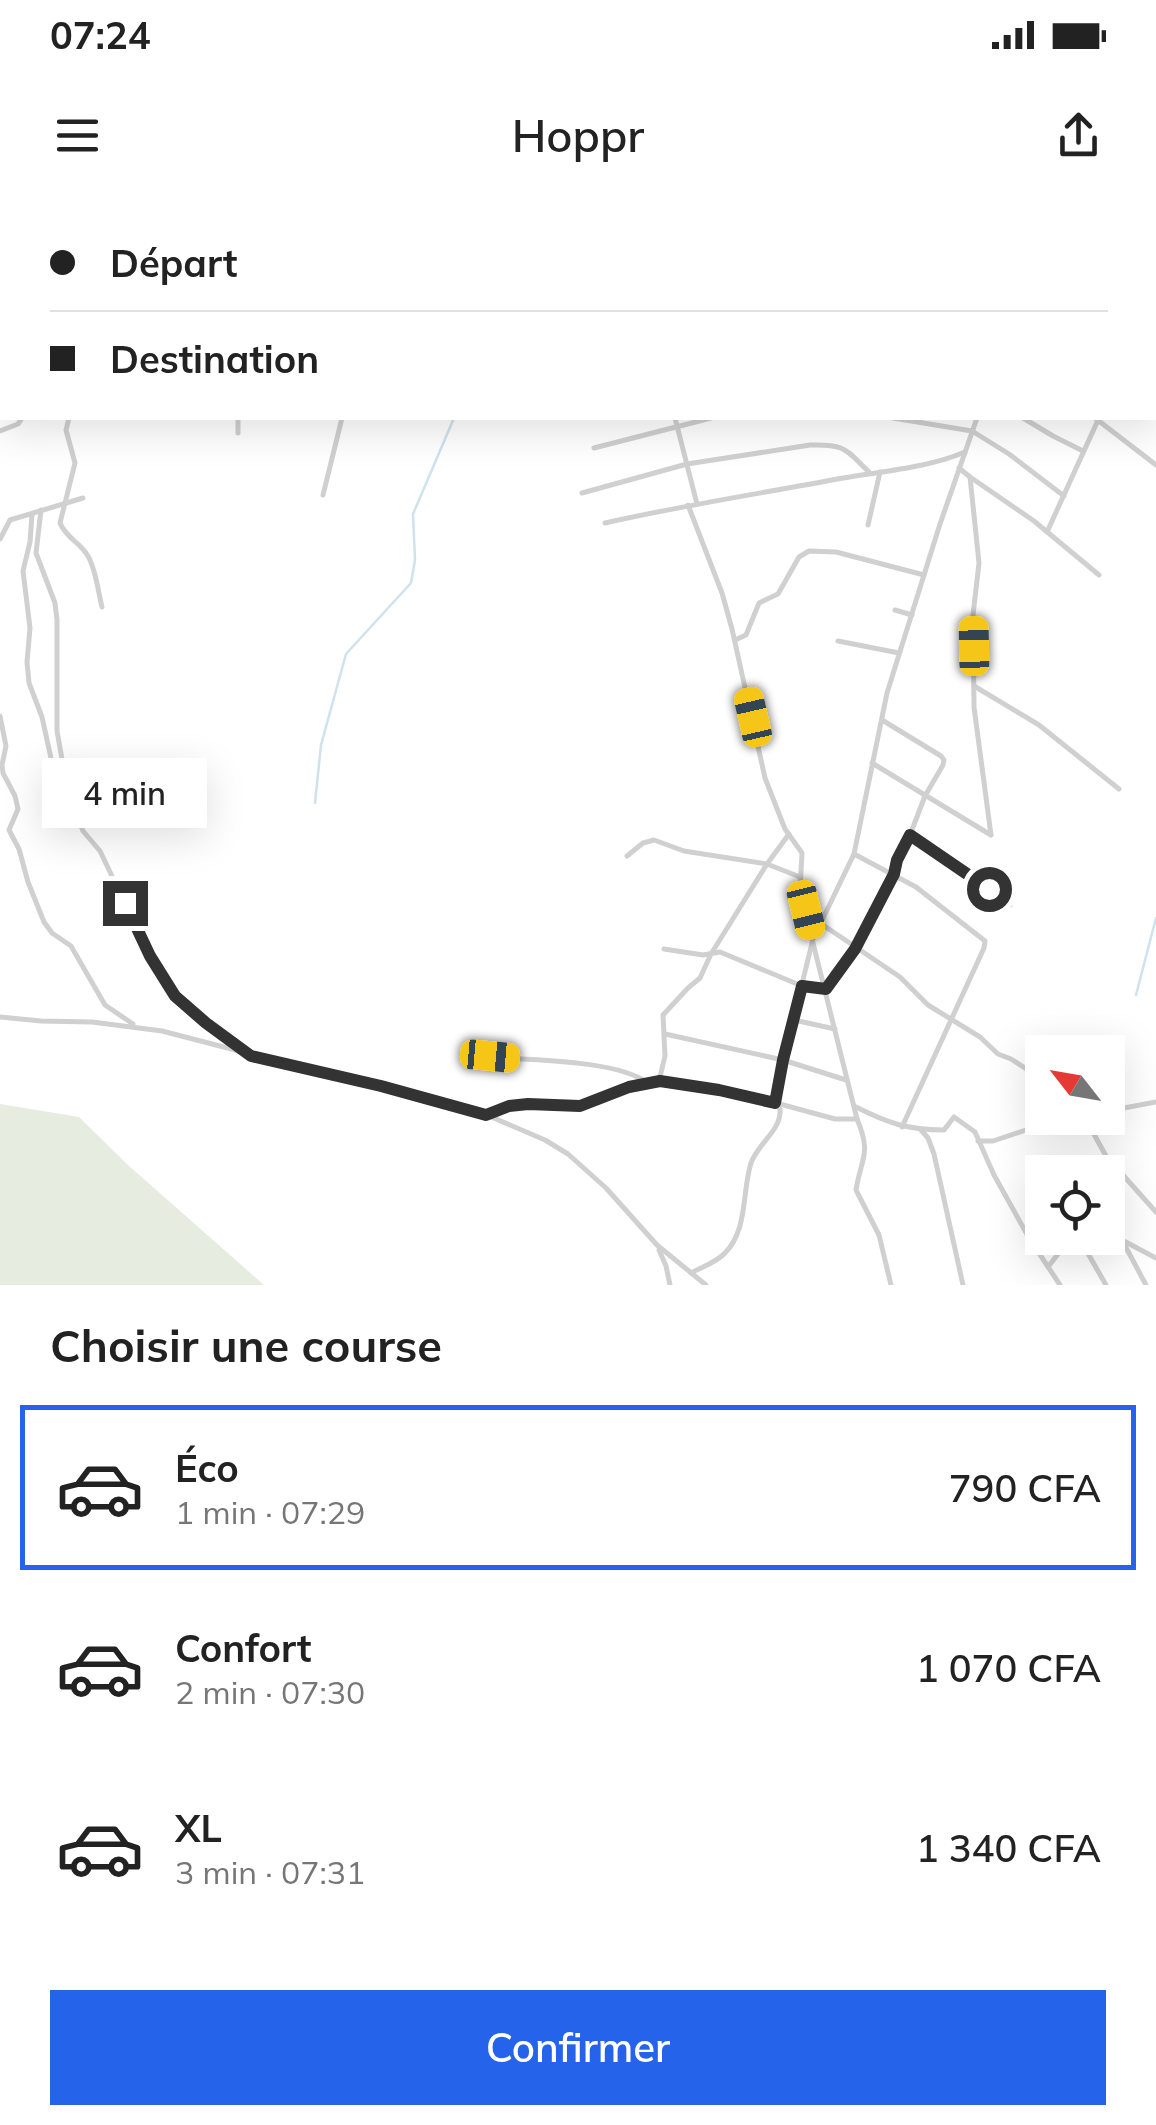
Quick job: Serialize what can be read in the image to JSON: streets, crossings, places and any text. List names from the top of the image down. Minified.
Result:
{"north":"top left","page":{"status":"07:24","header":"Hoppr","banner":["Départ","Destination"],"bubble":"4 min","heading":"Choisir une course","list":[{"name":"Éco","note":"1 min · 07:29","value":"790 CFA"},{"name":"Confort","note":"2 min · 07:30","value":"1 070 CFA"},{"name":"XL","note":"3 min · 07:31","value":"1 340 CFA"}],"buttons":"Confirmer"}}
